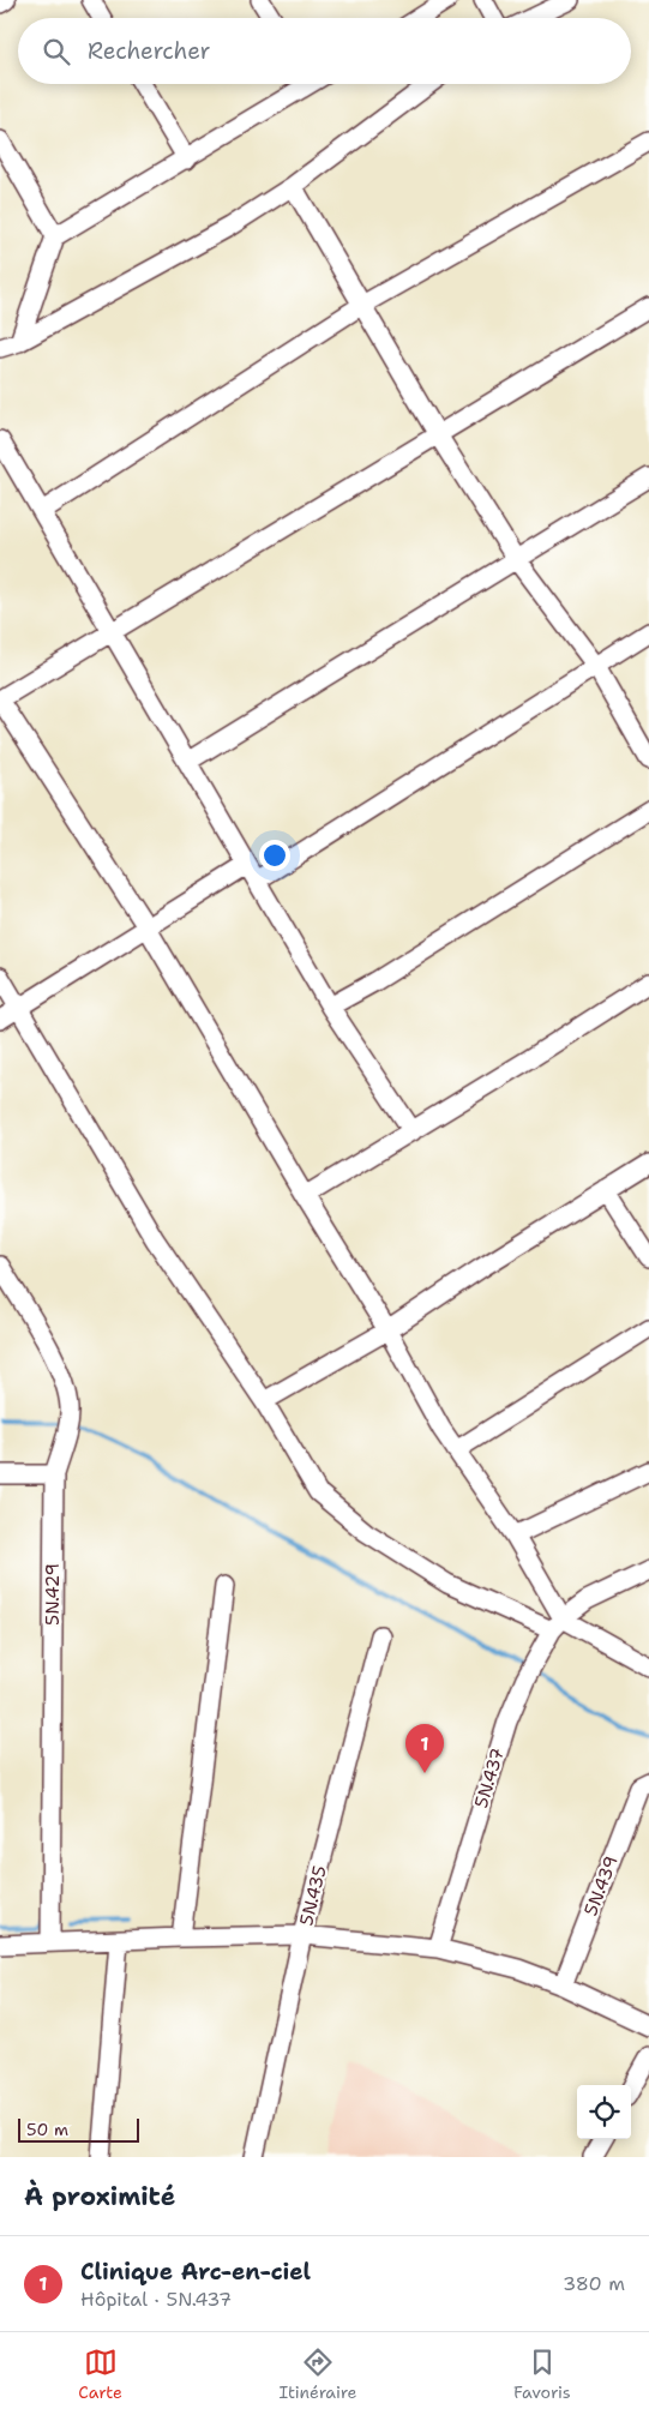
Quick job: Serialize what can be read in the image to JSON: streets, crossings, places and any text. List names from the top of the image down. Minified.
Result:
{"streets":{"street":["5N.429","5N.437","5N.439","5N.435"]},"scale_bar":"50 m","page":{"search":"Rechercher","pins":"1","scale":"50 m","heading":"À proximité","list":[{"mark":"1","name":"Clinique Arc-en-ciel","note":"Hôpital · 5N.437","value":"380 m"}],"nav":["Carte","Itinéraire","Favoris"]}}
